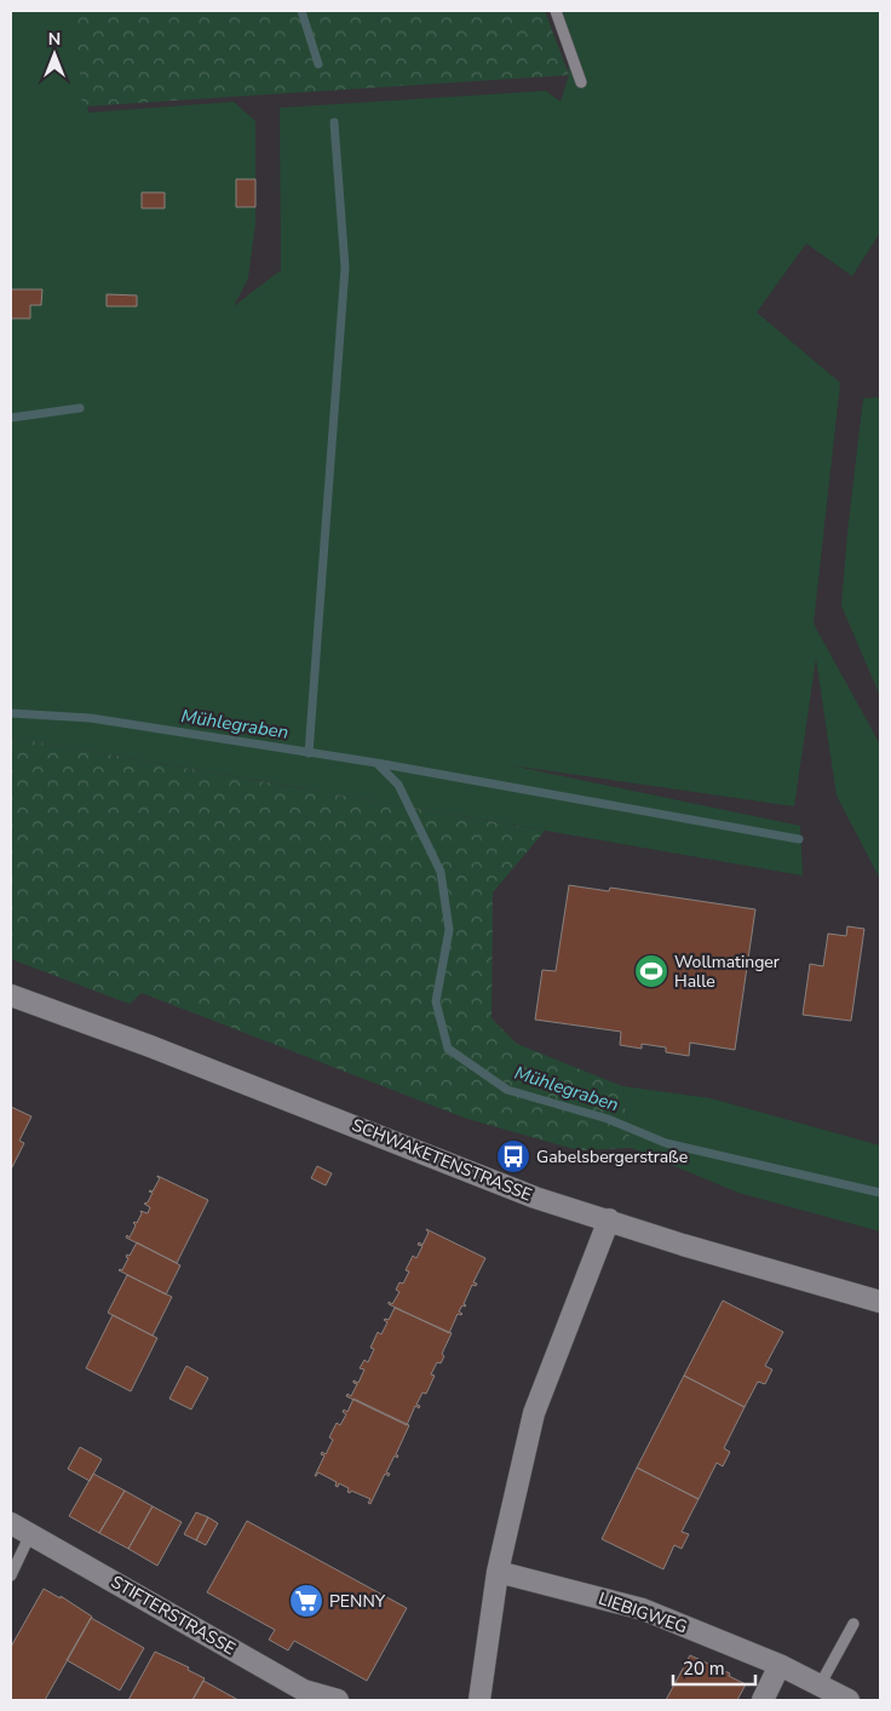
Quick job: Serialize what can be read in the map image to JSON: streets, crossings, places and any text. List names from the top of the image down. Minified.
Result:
{"streets":{"street":["SCHWAKETENSTRASSE","LIEBIGWEG","STIFTERSTRASSE"]},"water":["Mühlegraben"],"places":{"sports":["Wollmatinger Halle"],"bus stop":["Gabelsbergerstraße"],"supermarket":["PENNY"]},"scale_bar":"20 m","north":"top"}
